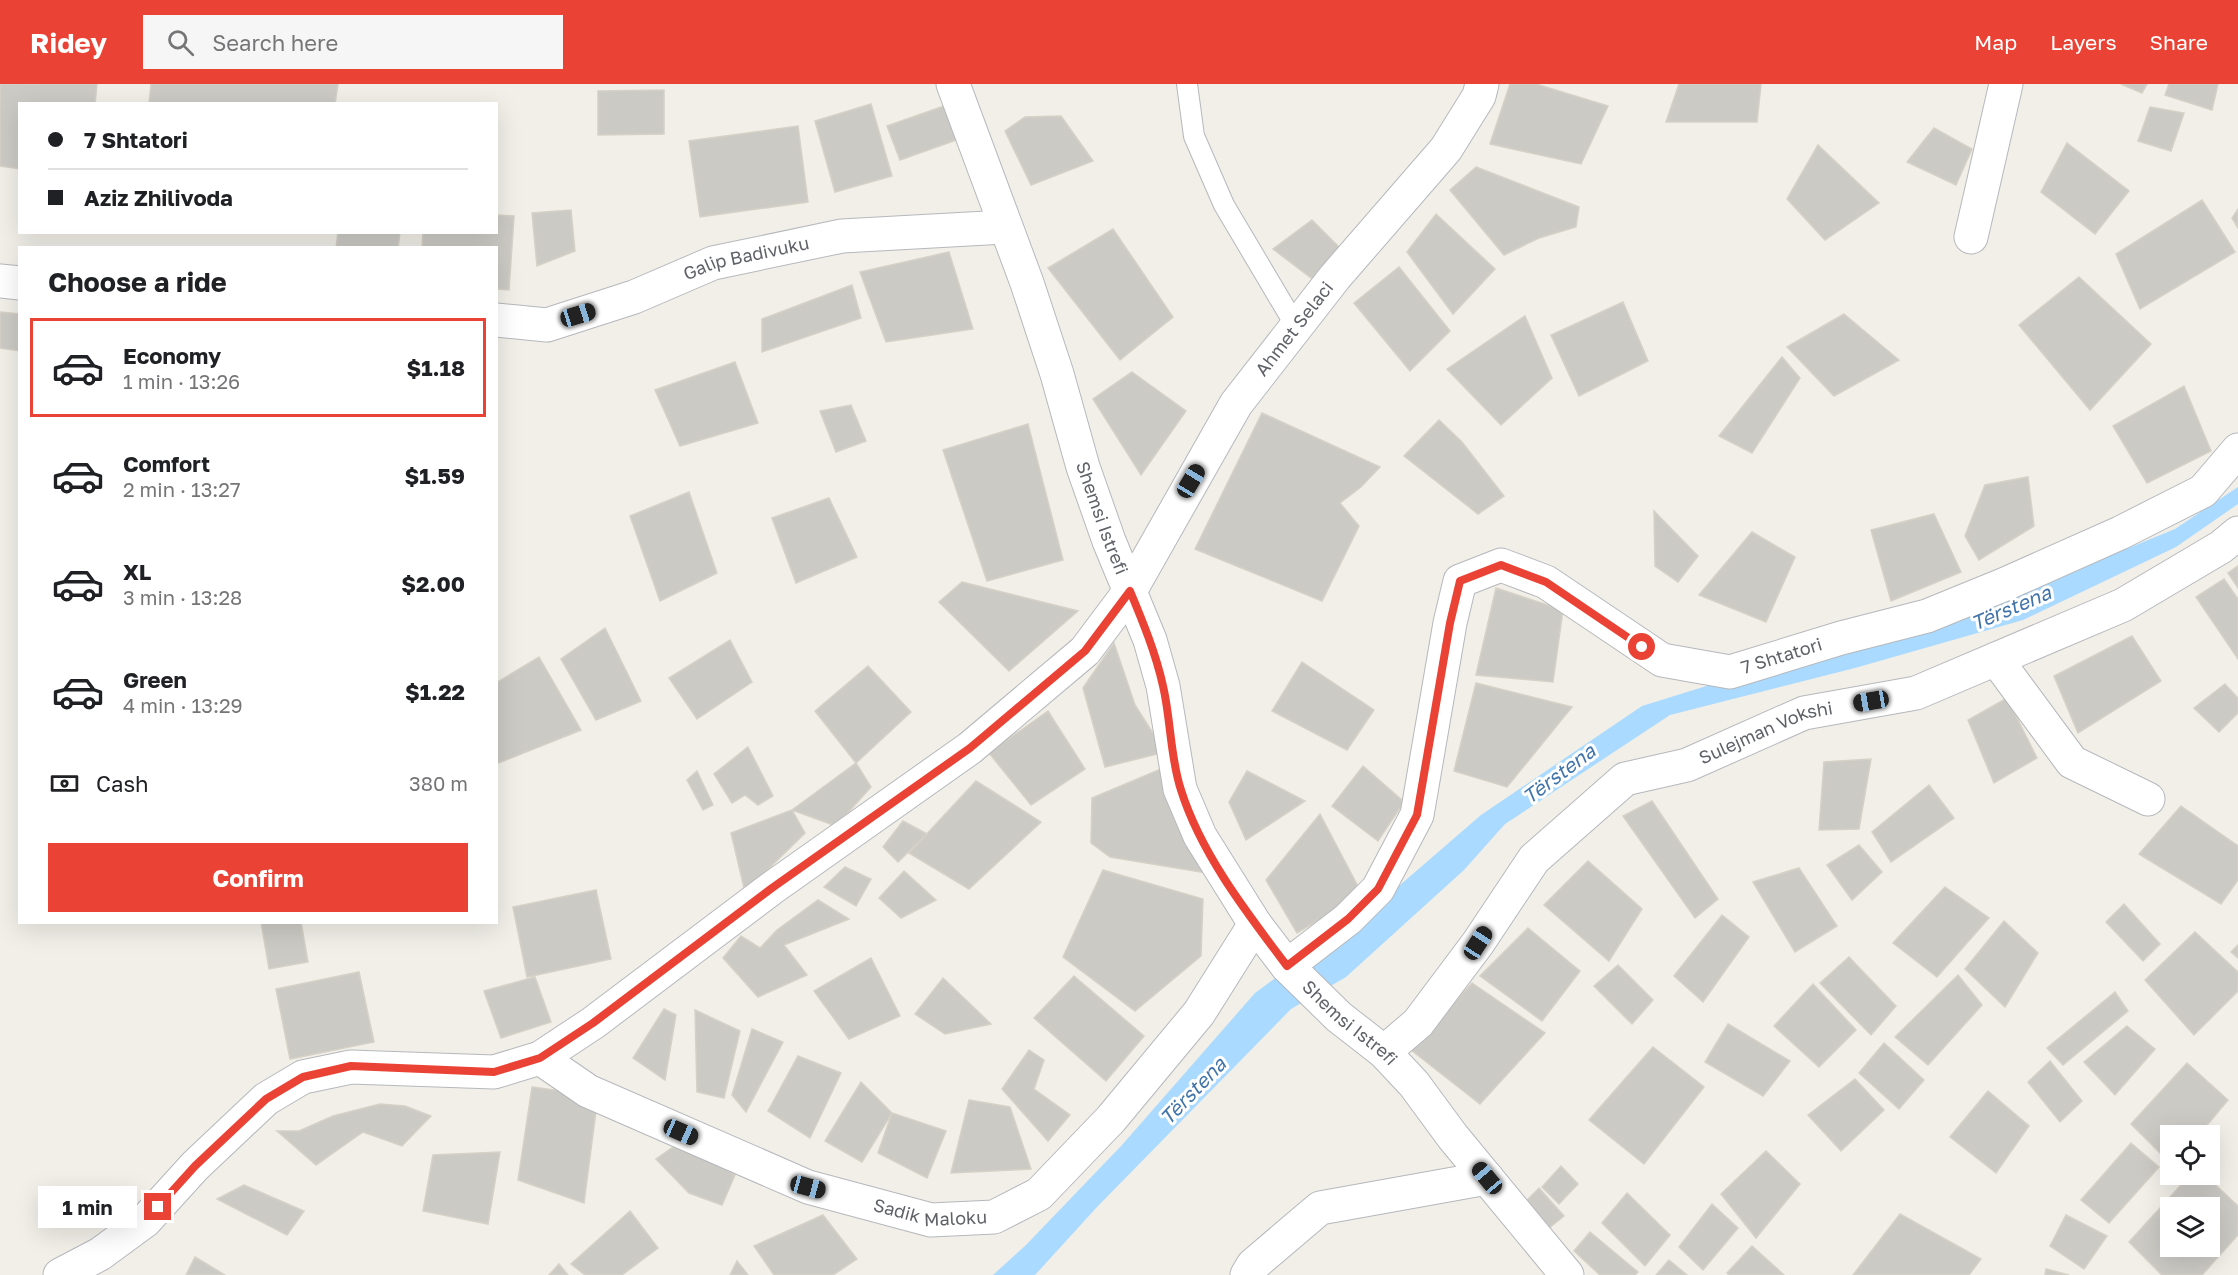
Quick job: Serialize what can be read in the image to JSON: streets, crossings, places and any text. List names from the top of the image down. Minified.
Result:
{"streets":{"street":["Galip Badivuku","Ahmet Selaci","Shemsi Istrefi","7 Shtatori","Sulejman Vokshi","Sadik Maloku"]},"crossings":[["Galip Badivuku","Shemsi Istrefi"],["Ahmet Selaci","Shemsi Istrefi"],["Ahmet Selaci","Sadik Maloku"],["Shemsi Istrefi","7 Shtatori"],["Shemsi Istrefi","Sulejman Vokshi"],["Shemsi Istrefi","Sadik Maloku"]],"water":["Tërstena"],"page":{"header":"Ridey","search":"Search here","nav":["Map","Layers","Share"],"banner":["7 Shtatori","Aziz Zhilivoda"],"heading":"Choose a ride","list":[{"name":"Economy","note":"1 min · 13:26","value":"$1.18"},{"name":"Comfort","note":"2 min · 13:27","value":"$1.59"},{"name":"XL","note":"3 min · 13:28","value":"$2.00"},{"name":"Green","note":"4 min · 13:29","value":"$1.22"}],"pay":["Cash","380 m"],"buttons":"Confirm","bubble":"1 min"}}
